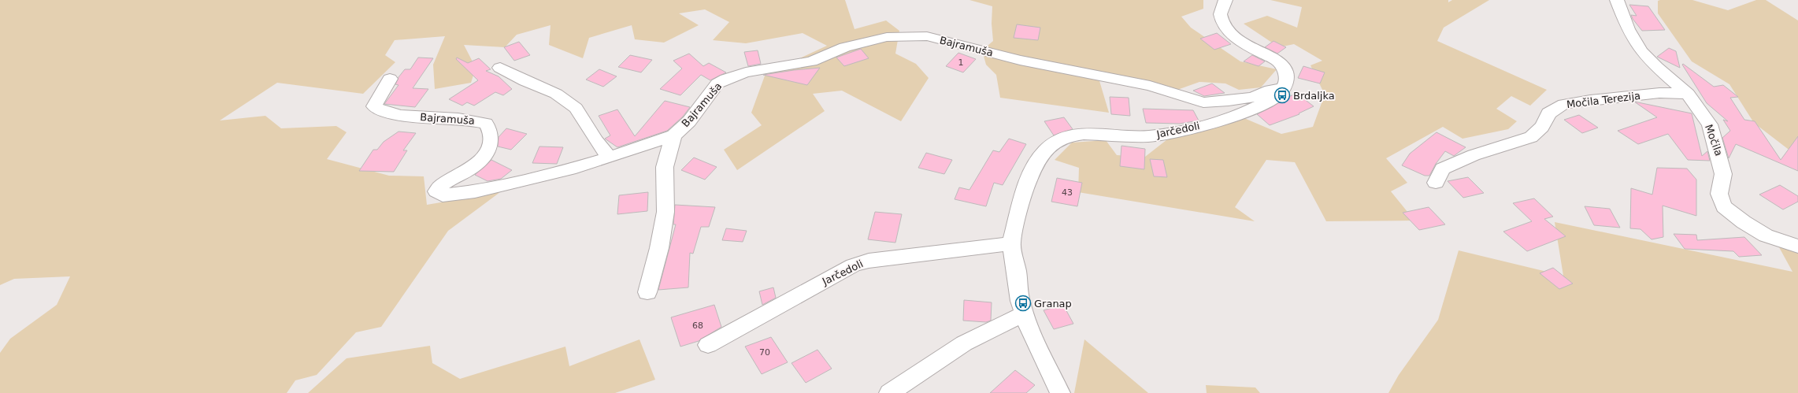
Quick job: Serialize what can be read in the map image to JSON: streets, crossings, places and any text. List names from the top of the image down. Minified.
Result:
{"streets":{"street":["Bajramuša","Močila Terezija","Jarčedoli","Močila"]},"crossings":[["Bajramuša","Jarčedoli"],["Močila Terezija","Močila"]],"places":{"bus stop":["Brdaljka","Granap"]},"house_numbers":["1","43","68","70"]}
